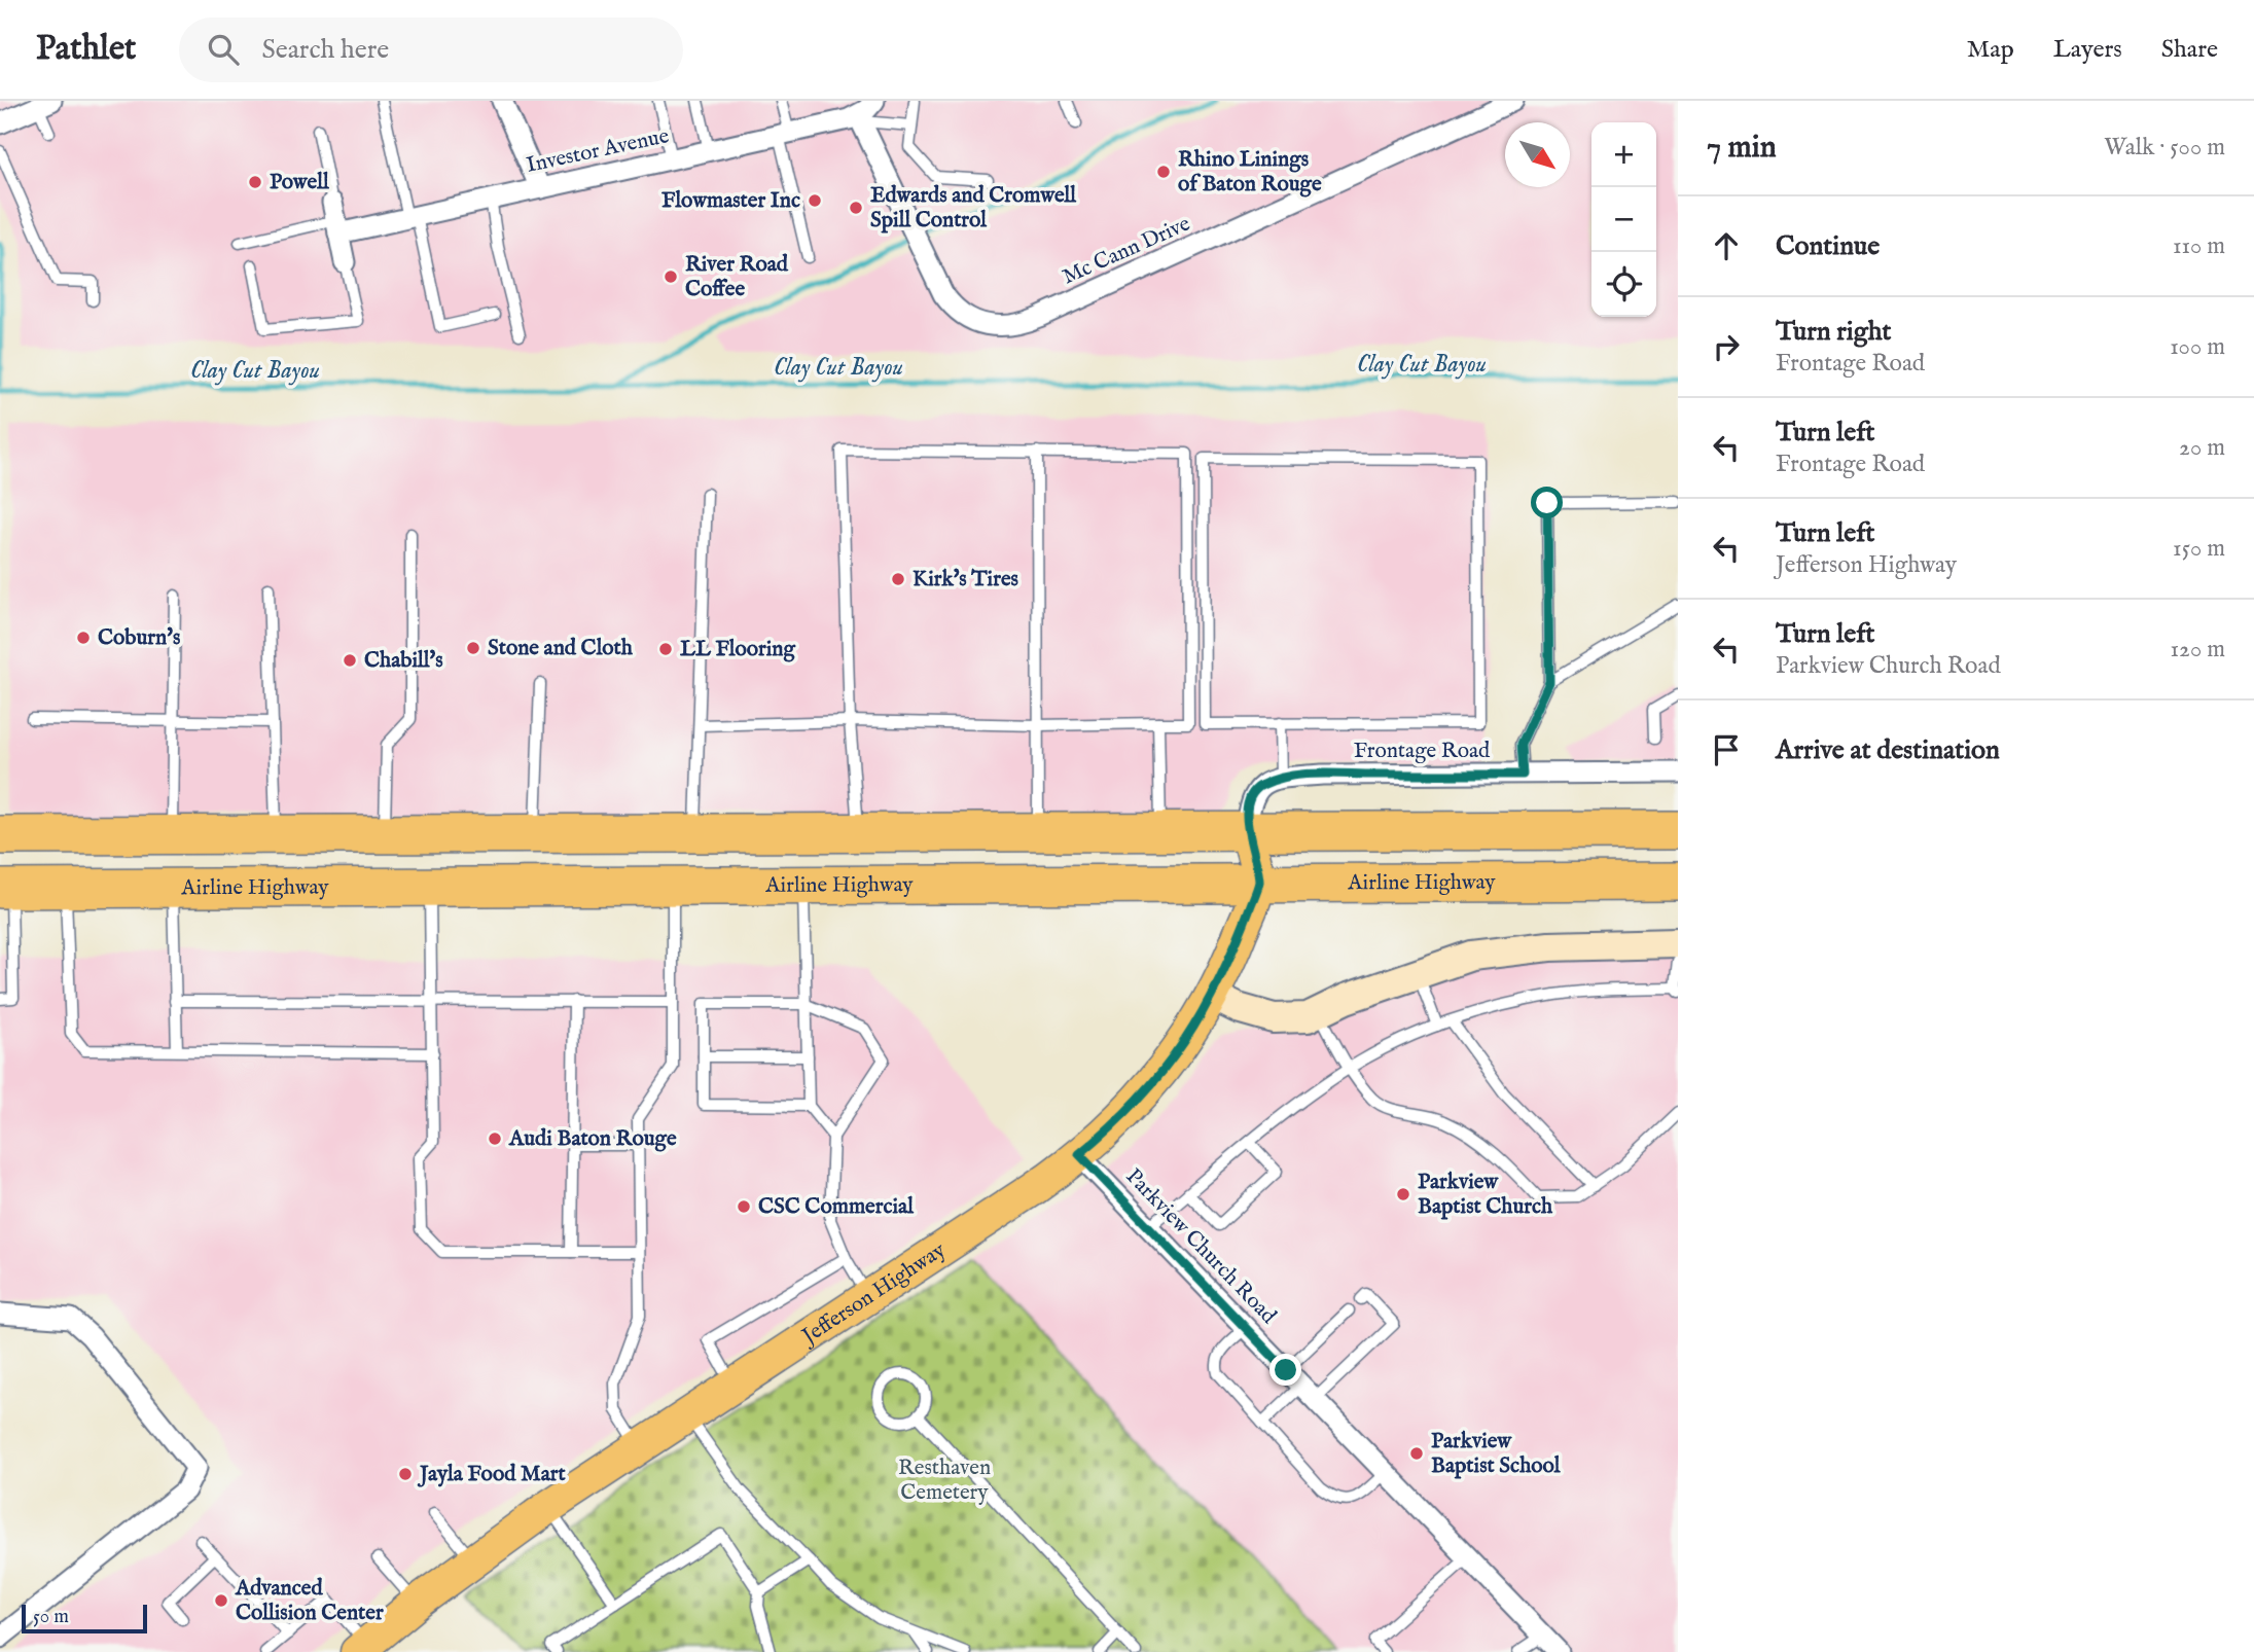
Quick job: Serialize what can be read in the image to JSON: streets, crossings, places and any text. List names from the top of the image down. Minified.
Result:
{"streets":{"highway":["Airline Highway"],"main road":["Jefferson Highway"],"street":["Investor Avenue","Mc Cann Drive","Frontage Road","Parkview Church Road"]},"crossings":[["Investor Avenue","Mc Cann Drive"],["Airline Highway","Jefferson Highway"],["Parkview Church Road","Jefferson Highway"]],"water":["Clay Cut Bayou"],"parks":["Resthaven Cemetery"],"places":["Rhino Linings of Baton Rouge","Powell","Flowmaster Inc","Edwards and Cromwell Spill Control","River Road Coffee","Kirk's Tires","Coburn's","Stone and Cloth","LL Flooring","Chabill's","Audi Baton Rouge","Parkview Baptist Church","CSC Commercial","Parkview Baptist School","Jayla Food Mart","Advanced Collision Center"],"scale_bar":"50 m","north":"bottom right","page":{"header":"Pathlet","search":"Search here","nav":["Map","Layers","Share"],"heading":["7 min","Walk · 500 m"],"map_buttons":["+","−"],"list":[["Continue","110 m"],["Turn right","Frontage Road","100 m"],["Turn left","Frontage Road","20 m"],["Turn left","Jefferson Highway","150 m"],["Turn left","Parkview Church Road","120 m"],"Arrive at destination"],"scale":"50 m"}}
